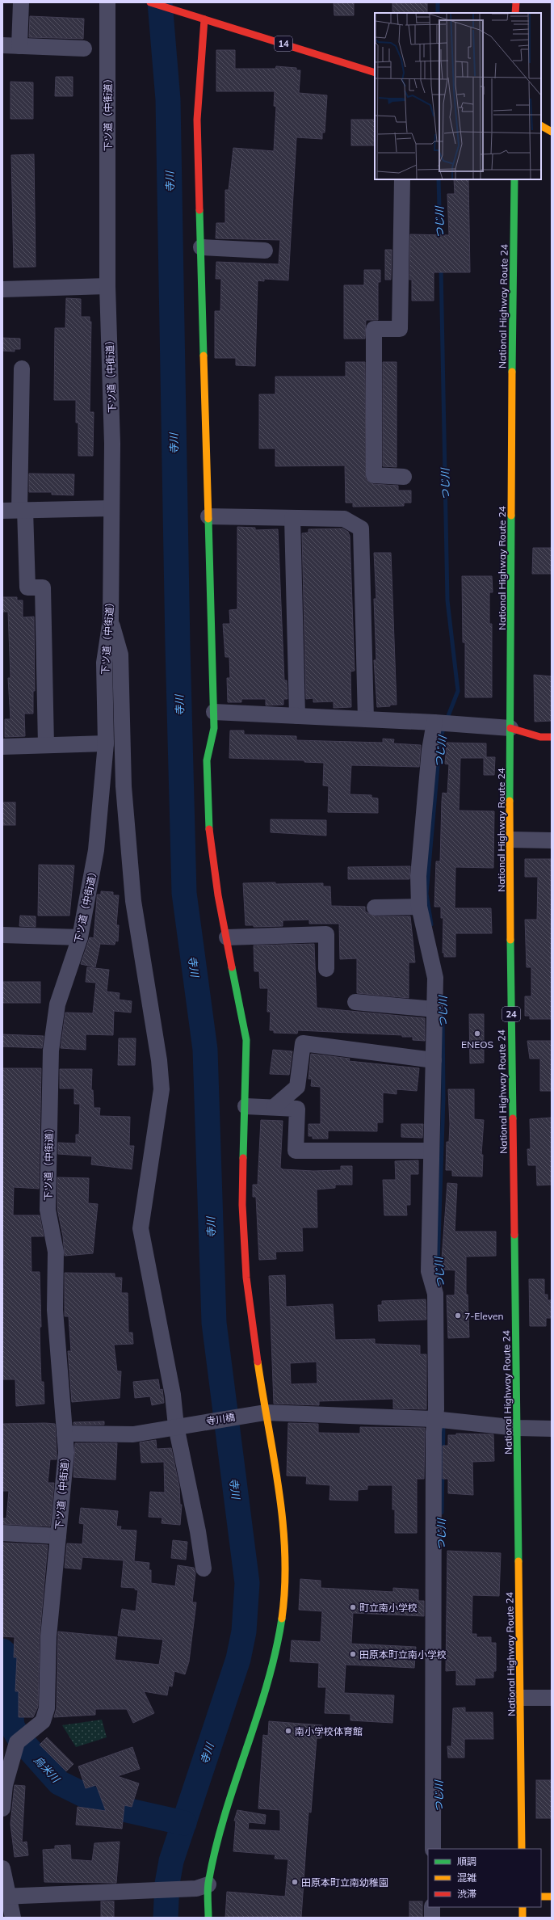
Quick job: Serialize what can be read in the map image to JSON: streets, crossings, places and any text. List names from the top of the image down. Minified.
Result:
{"streets":{"main road":["14","National Highway Route 24","24"],"street":["下ツ道（中街道）","寺川橋"]},"crossings":[["下ツ道（中街道）","寺川橋"],["National Highway Route 24","寺川橋"]],"water":["寺川","つじ川","烏米川"],"places":["ENEOS","7-Eleven","町立南小学校","田原本町立南小学校","南小学校体育館","田原本町立南幼稚園"],"legend":["順調","混雑","渋滞"]}
